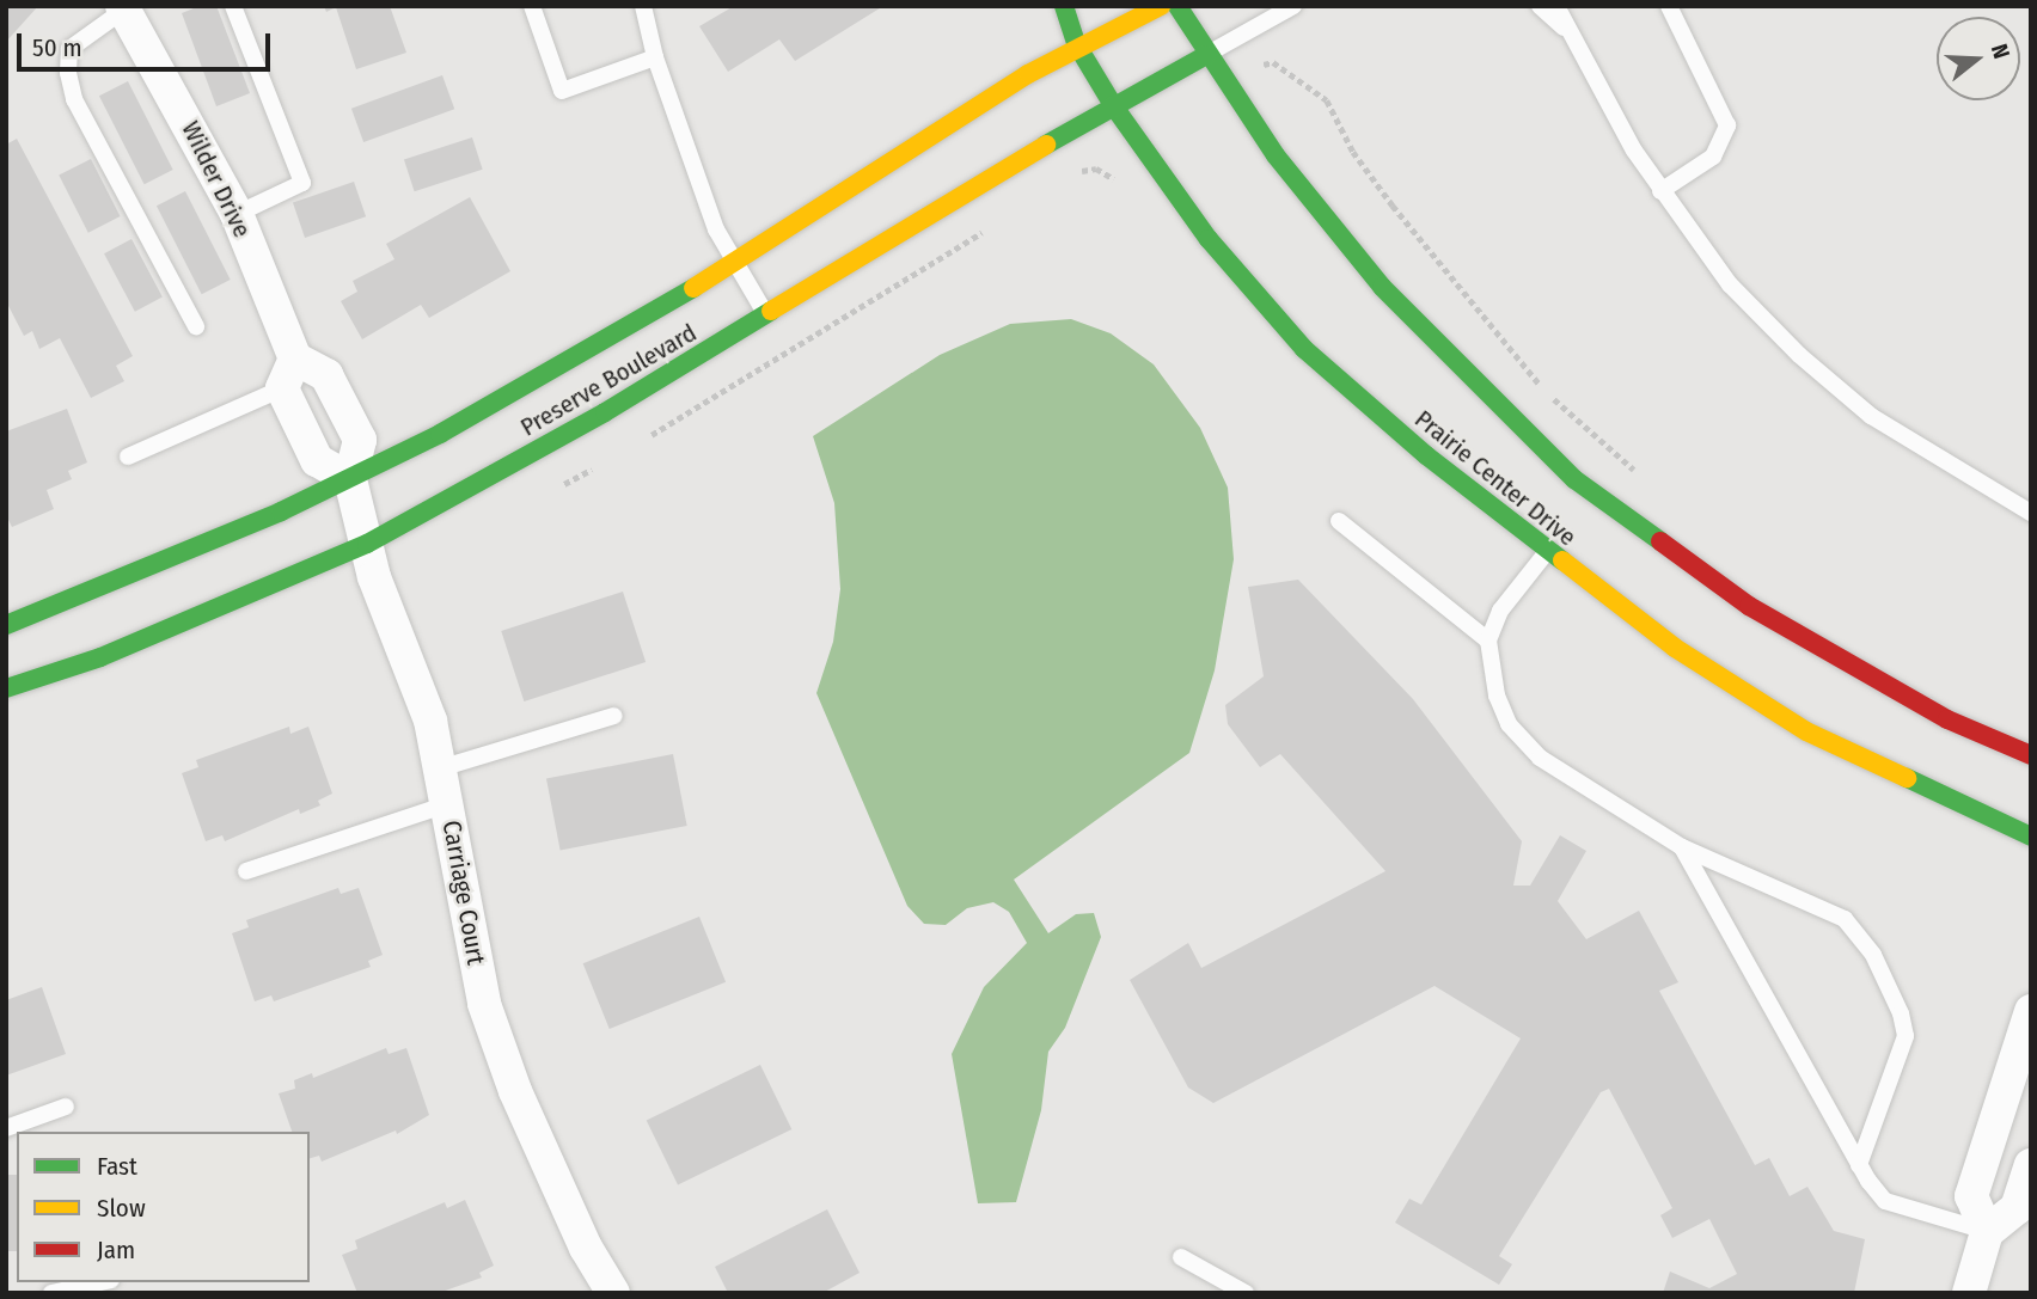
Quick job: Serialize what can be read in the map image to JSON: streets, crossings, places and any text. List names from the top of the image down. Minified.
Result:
{"streets":{"street":["Wilder Drive","Preserve Boulevard","Prairie Center Drive","Carriage Court"]},"crossings":[["Wilder Drive","Preserve Boulevard"],["Wilder Drive","Carriage Court"],["Preserve Boulevard","Prairie Center Drive"],["Preserve Boulevard","Carriage Court"]],"legend":["Fast","Slow","Jam"],"scale_bar":"50 m","north":"right"}
